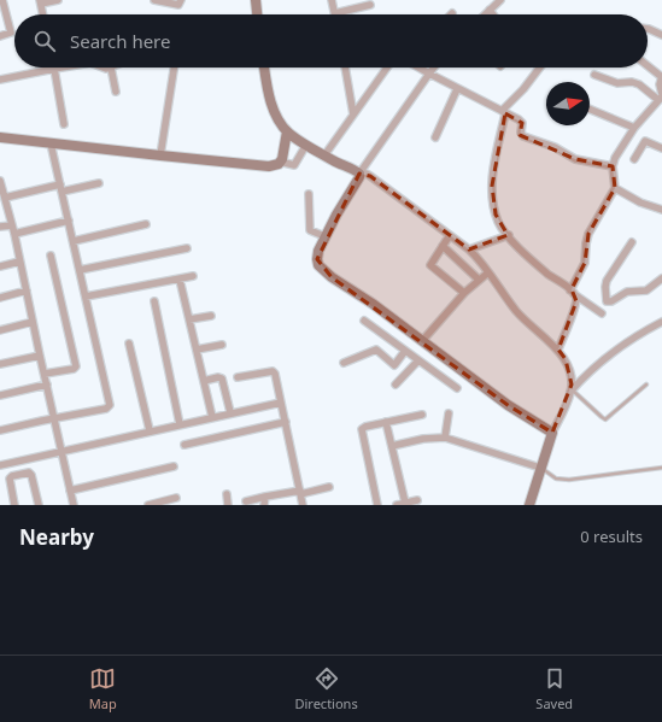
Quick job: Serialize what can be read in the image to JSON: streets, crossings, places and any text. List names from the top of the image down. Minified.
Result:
{"north":"right","page":{"search":"Search here","heading":["Nearby","0 results"],"nav":["Map","Directions","Saved"]}}
